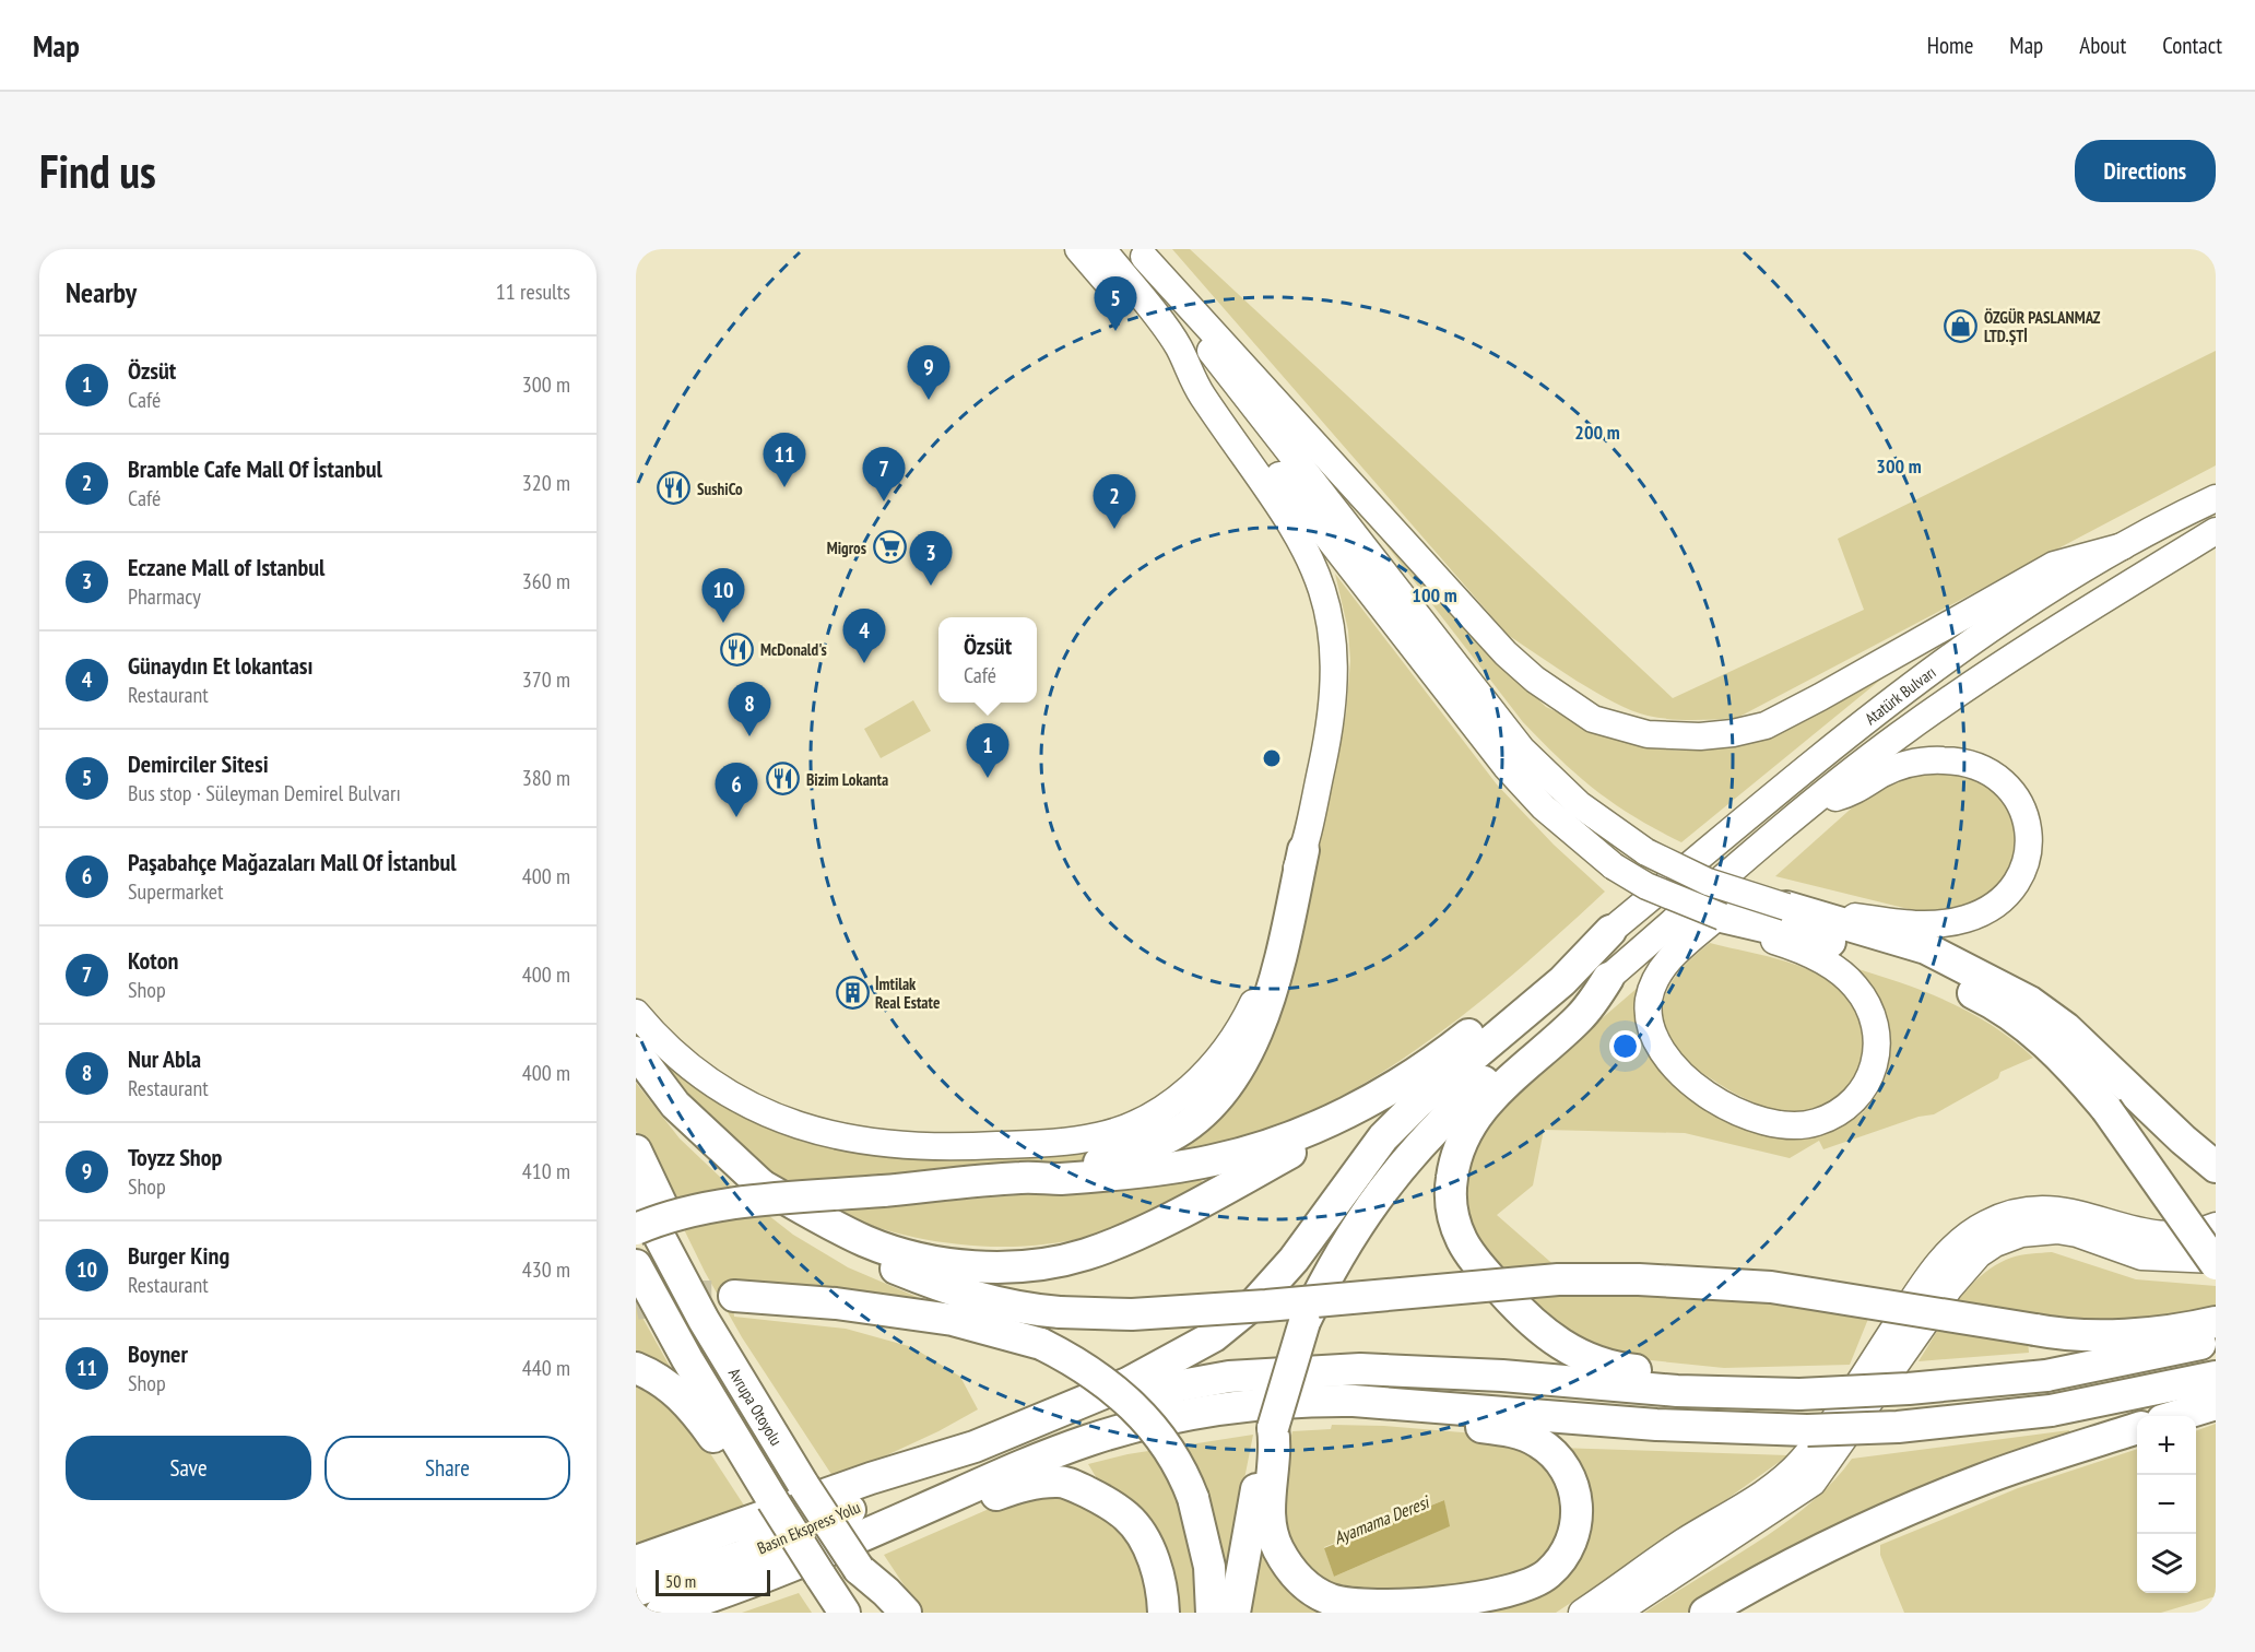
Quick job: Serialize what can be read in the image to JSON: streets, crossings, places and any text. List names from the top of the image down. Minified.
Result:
{"streets":{"highway":["Avrupa Otoyolu","Basın Ekspress Yolu"],"main road":["Atatürk Bulvarı"]},"water":["Ayamama Deresi"],"places":{"shop":["ÖZGÜR PASLANMAZ LTD.ŞTİ"],"restaurant":["SushiCo","McDonald's","Bizim Lokanta"],"supermarket":["Migros"],"building":["İmtilak Real Estate"]},"scale_bar":"50 m","page":{"header":"Map","nav":["Home","Map","About","Contact"],"buttons":["Directions",["Save","Share"]],"title":"Find us","heading":["Nearby","11 results"],"pins":["5","9","11","7","2","3","10","4","8","1","6"],"list":[{"mark":"1","name":"Özsüt","note":"Café","value":"300 m"},{"mark":"2","name":"Bramble Cafe Mall Of İstanbul","note":"Café","value":"320 m"},{"mark":"3","name":"Eczane Mall of Istanbul","note":"Pharmacy","value":"360 m"},{"mark":"4","name":"Günaydın Et lokantası","note":"Restaurant","value":"370 m"},{"mark":"5","name":"Demirciler Sitesi","note":"Bus stop · Süleyman Demirel Bulvarı","value":"380 m"},{"mark":"6","name":"Paşabahçe Mağazaları Mall Of İstanbul","note":"Supermarket","value":"400 m"},{"mark":"7","name":"Koton","note":"Shop","value":"400 m"},{"mark":"8","name":"Nur Abla","note":"Restaurant","value":"400 m"},{"mark":"9","name":"Toyzz Shop","note":"Shop","value":"410 m"},{"mark":"10","name":"Burger King","note":"Restaurant","value":"430 m"},{"mark":"11","name":"Boyner","note":"Shop","value":"440 m"}],"popup":["Özsüt","Café"],"map_buttons":["+","−"],"scale":"50 m"},"rings":["200 m","300 m","100 m"]}
